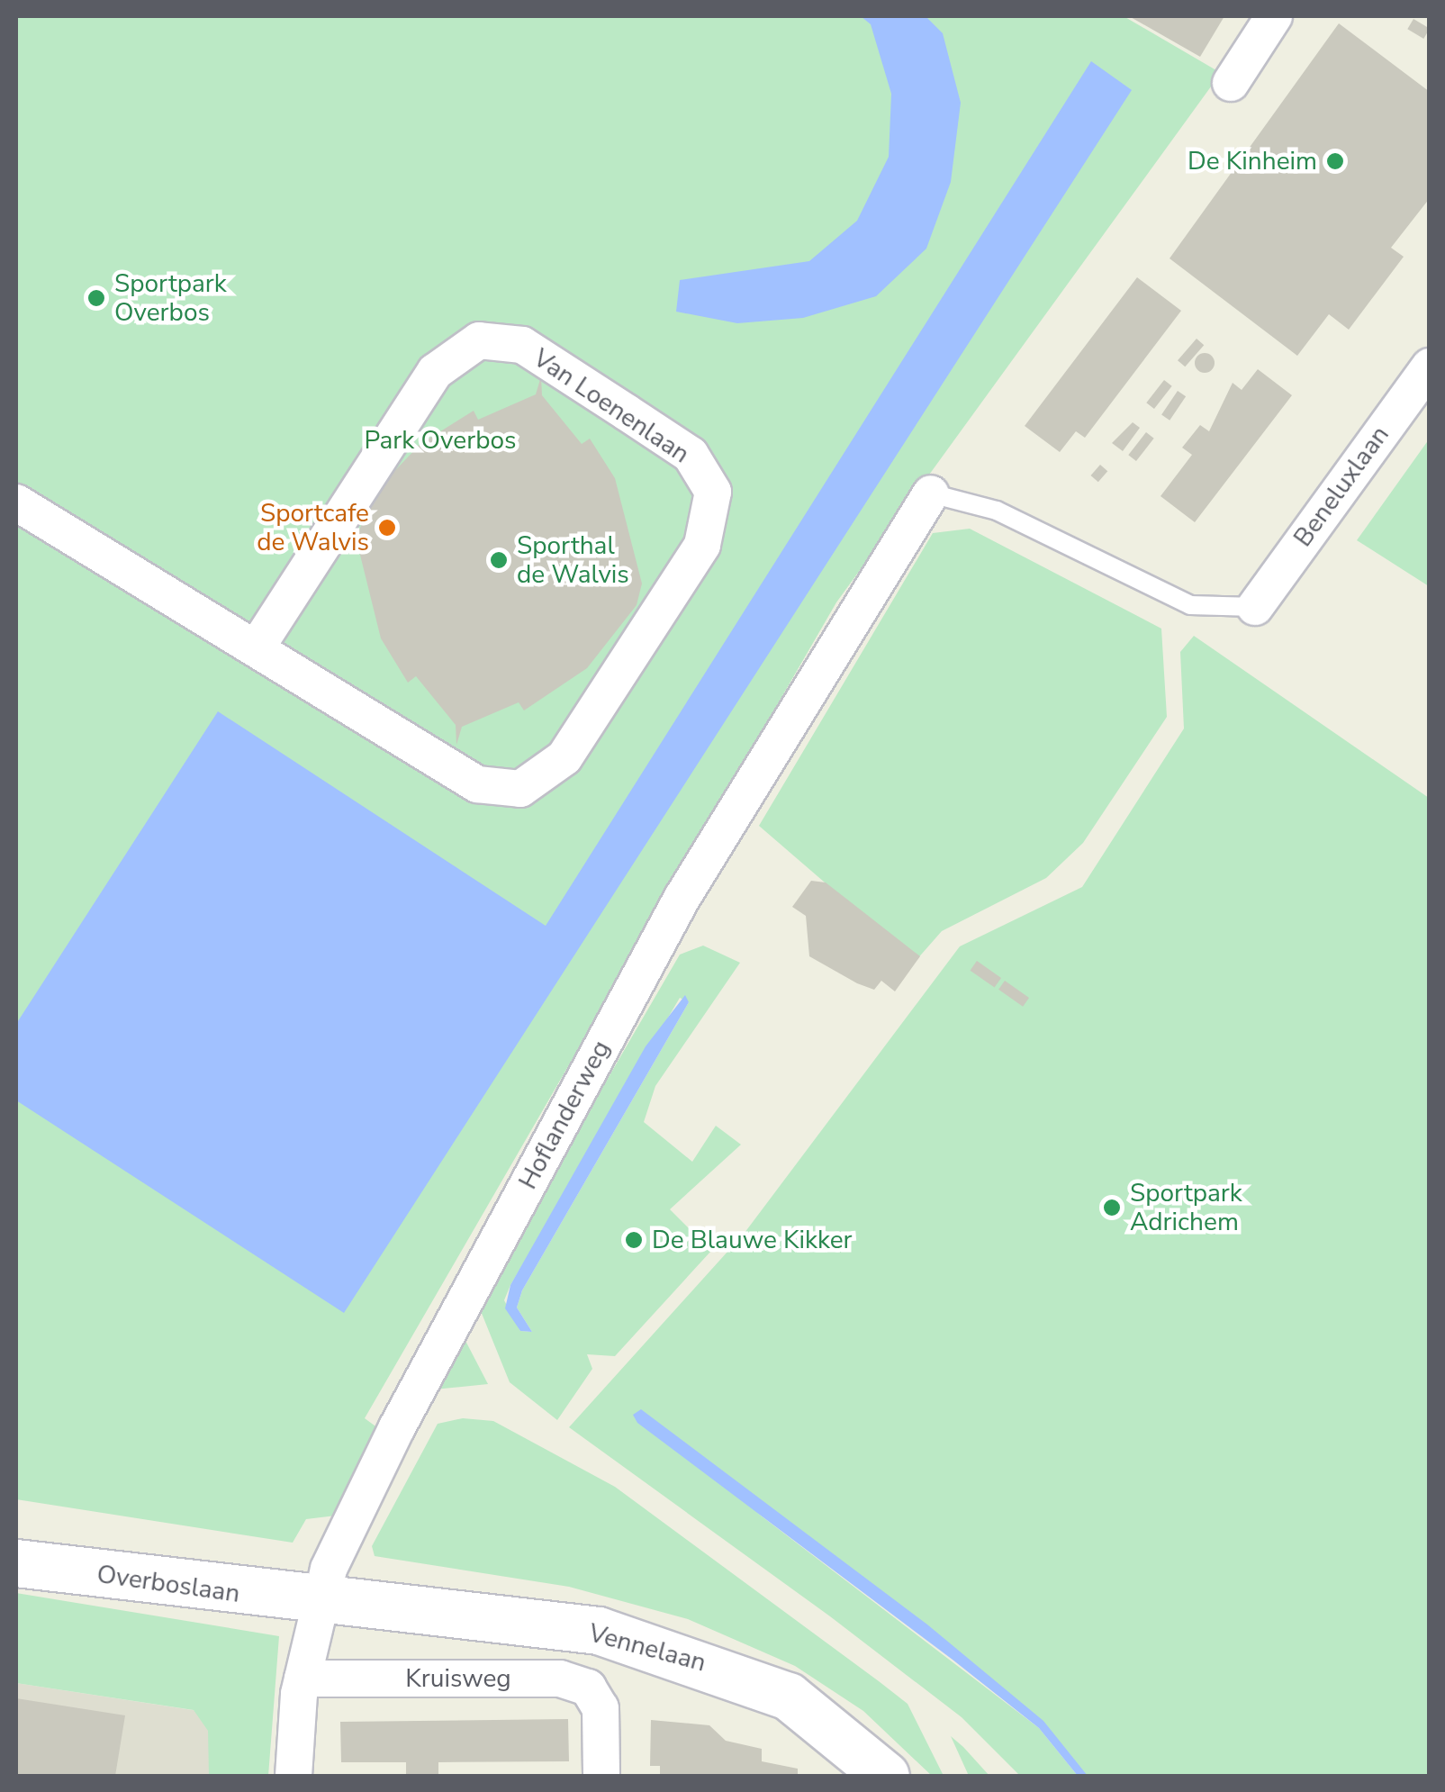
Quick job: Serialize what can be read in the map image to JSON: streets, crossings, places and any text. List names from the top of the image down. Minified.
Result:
{"streets":{"street":["Van Loenenlaan","Beneluxlaan","Hoflanderweg","Overboslaan","Vennelaan","Kruisweg"]},"crossings":[["Hoflanderweg","Overboslaan"],["Hoflanderweg","Vennelaan"],["Hoflanderweg","Kruisweg"],["Overboslaan","Vennelaan"]],"parks":["Park Overbos"],"places":["De Kinheim","Sportpark Overbos","Sportcafe de Walvis","Sporthal de Walvis","Sportpark Adrichem","De Blauwe Kikker"]}
